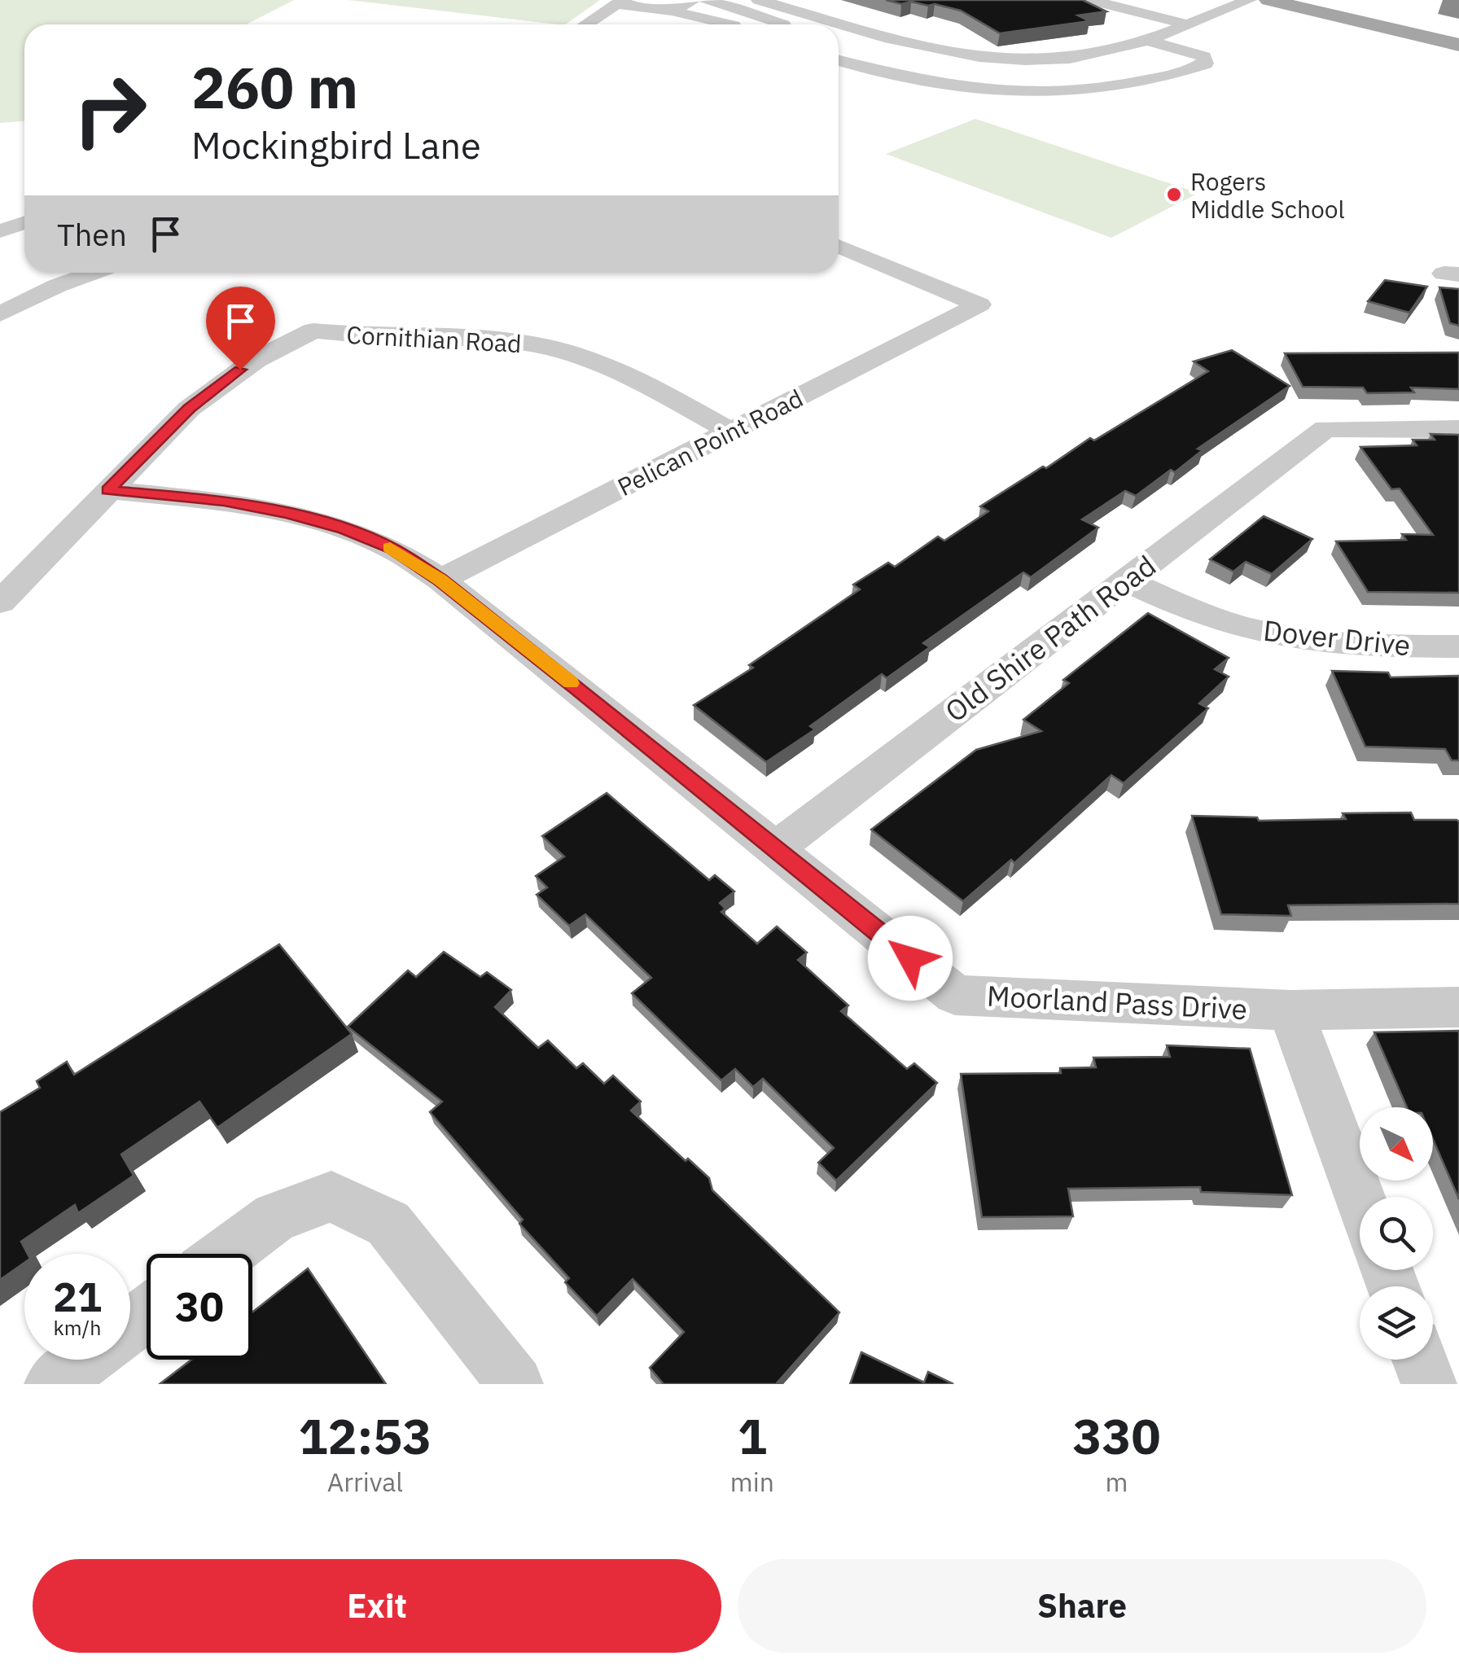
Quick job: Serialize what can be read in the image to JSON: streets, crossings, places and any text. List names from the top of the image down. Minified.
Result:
{"streets":{"street":["Cornithian Road","Pelican Point Road","Dover Drive","Old Shire Path Road","Moorland Pass Drive"]},"crossings":[["Cornithian Road","Pelican Point Road"],["Cornithian Road","Moorland Pass Drive"],["Pelican Point Road","Moorland Pass Drive"],["Dover Drive","Old Shire Path Road"],["Old Shire Path Road","Moorland Pass Drive"]],"places":["Rogers Middle School"],"north":"bottom right","page":{"turn":["260 m","Mockingbird Lane"],"then":"Then","speed":"21 km/h","limit":"30","eta":["12:53","Arrival","1","min","330","m"],"buttons":["Exit","Share"]}}
